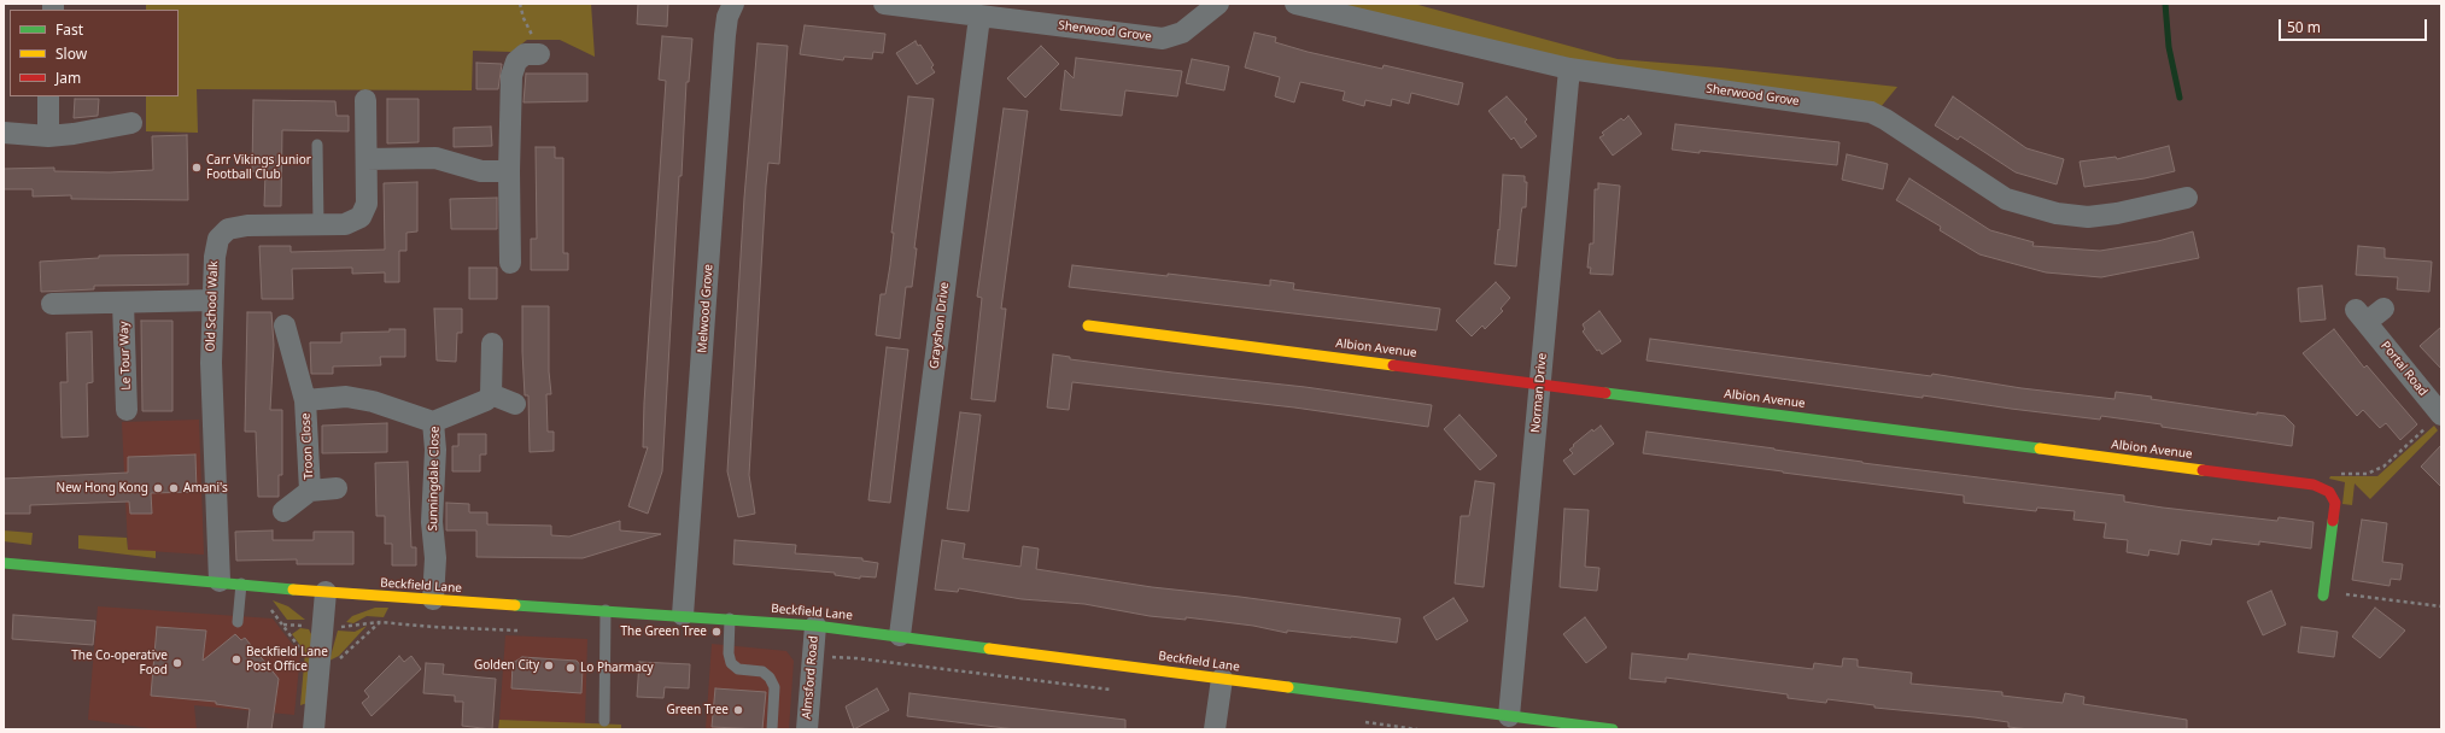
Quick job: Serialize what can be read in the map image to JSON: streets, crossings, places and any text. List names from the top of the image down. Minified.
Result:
{"streets":{"street":["Sherwood Grove","Old School Walk","Melwood Grove","Grayshon Drive","Albion Avenue","Le Tour Way","Portal Road","Norman Drive","Troon Close","Sunningdale Close","Beckfield Lane","Almsford Road"]},"crossings":[["Sherwood Grove","Grayshon Drive"],["Sherwood Grove","Norman Drive"],["Old School Walk","Beckfield Lane"],["Melwood Grove","Beckfield Lane"],["Grayshon Drive","Beckfield Lane"],["Albion Avenue","Norman Drive"],["Norman Drive","Beckfield Lane"],["Troon Close","Sunningdale Close"],["Sunningdale Close","Beckfield Lane"],["Beckfield Lane","Almsford Road"]],"places":["Carr Vikings Junior Football Club","New Hong Kong","Amani's","The Green Tree","Beckfield Lane Post Office","The Co-operative Food","Golden City","Lo Pharmacy","Green Tree"],"legend":["Fast","Slow","Jam"],"scale_bar":"50 m"}
